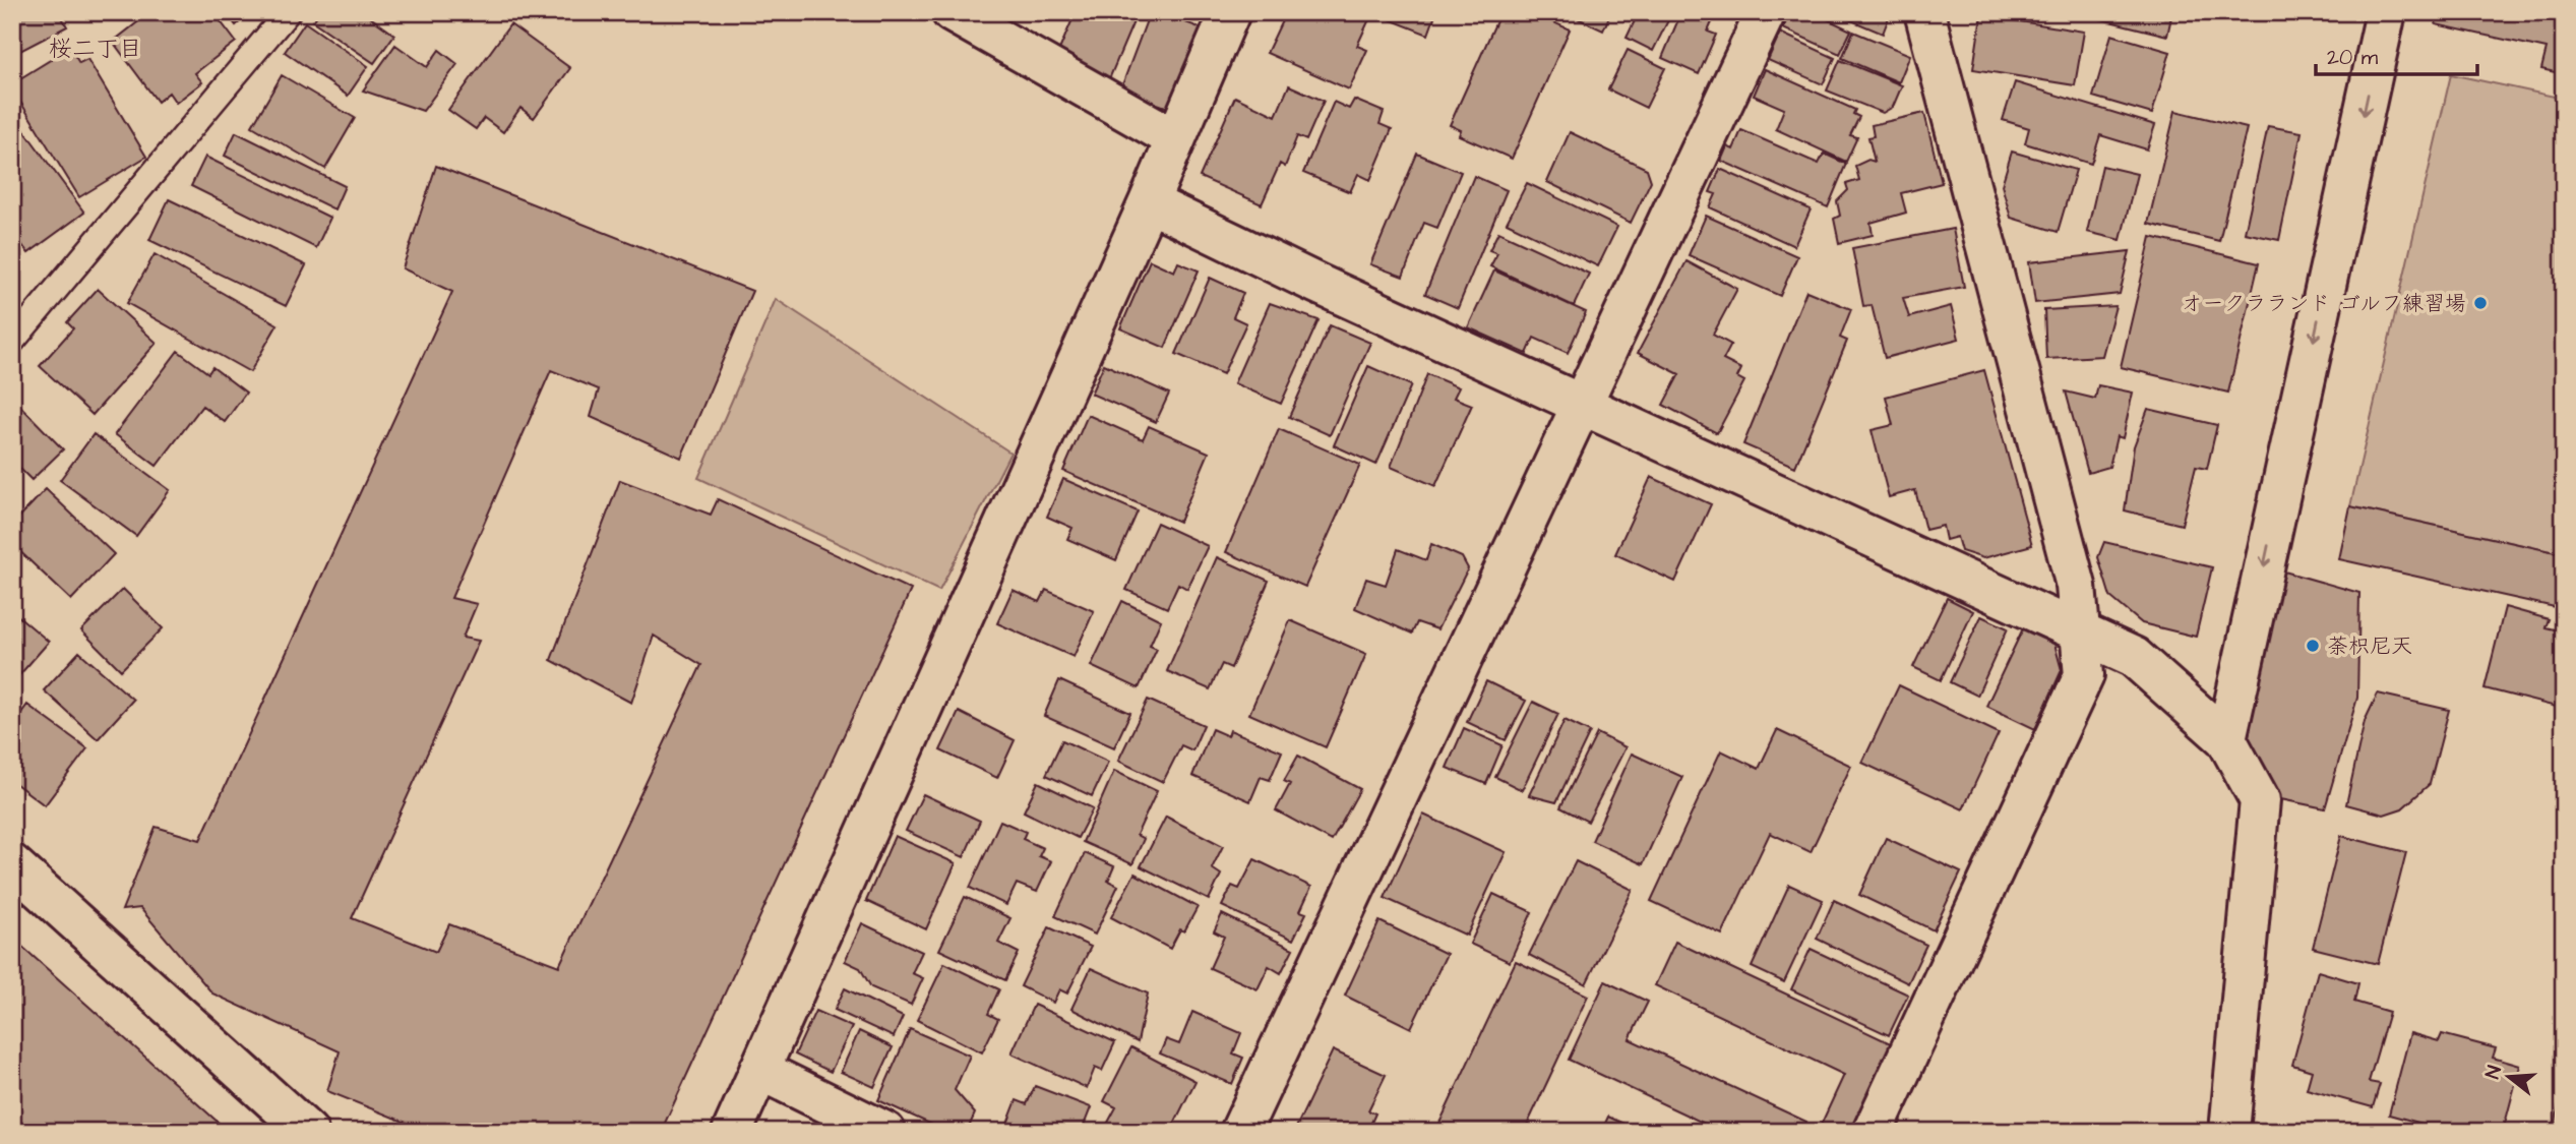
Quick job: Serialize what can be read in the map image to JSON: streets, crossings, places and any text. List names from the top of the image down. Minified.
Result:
{"districts":["桜二丁目"],"places":["オークラランド ゴルフ練習場","荼枳尼天"],"scale_bar":"20 m","north":"left"}
